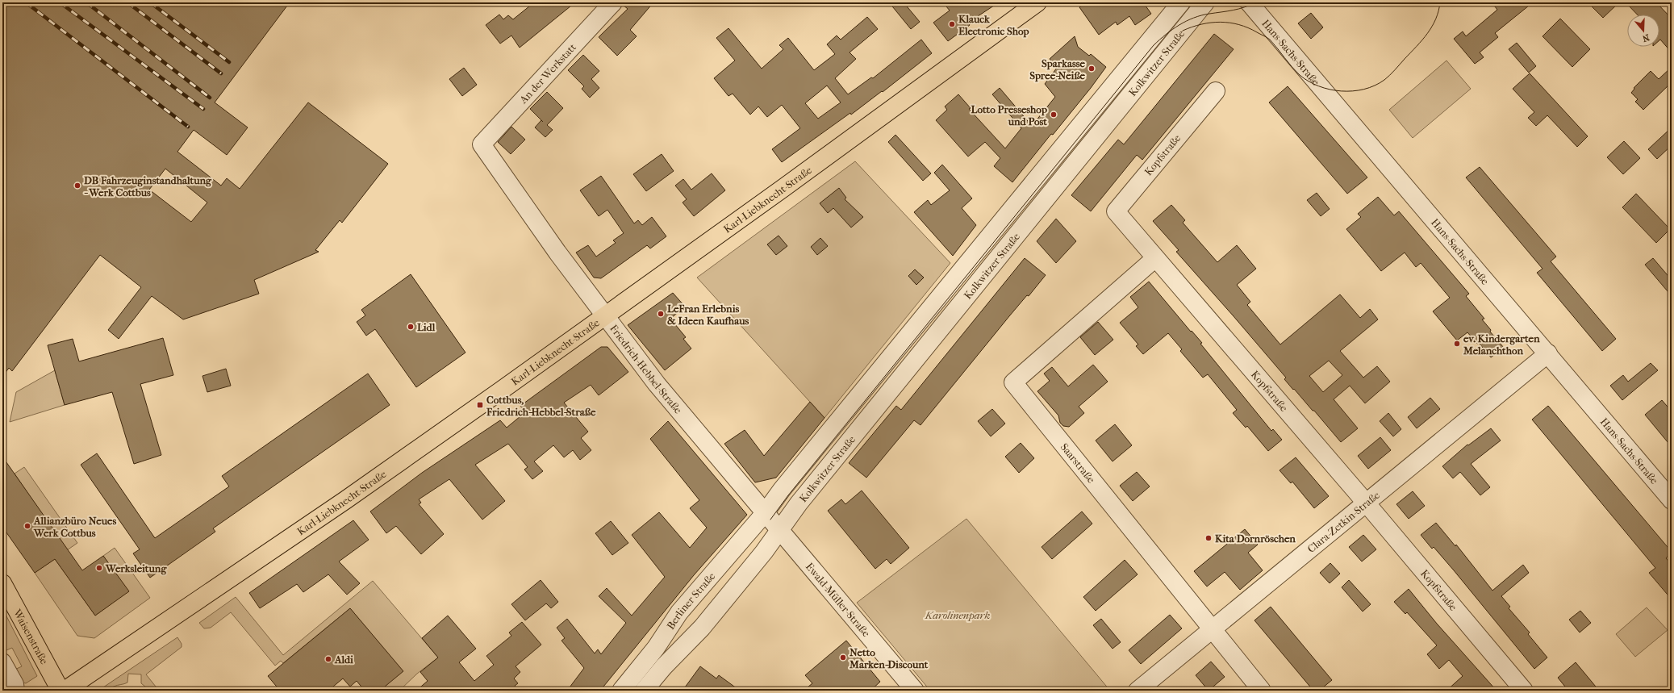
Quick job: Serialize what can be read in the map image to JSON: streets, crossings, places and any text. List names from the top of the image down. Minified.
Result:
{"streets":{"main road":["Karl-Liebknecht-Straße","Waisenstraße"],"street":["Hans-Sachs-Straße","Kolkwitzer Straße","An der Werkstatt","Kopfstraße","Friedrich-Hebbel-Straße","Saarstraße","Clara-Zetkin-Straße","Berliner Straße","Ewald-Müller-Straße"]},"crossings":[["Hans-Sachs-Straße","Clara-Zetkin-Straße"],["Kolkwitzer Straße","Friedrich-Hebbel-Straße"],["Kolkwitzer Straße","Berliner Straße"],["Kolkwitzer Straße","Ewald-Müller-Straße"],["An der Werkstatt","Friedrich-Hebbel-Straße"],["Kopfstraße","Saarstraße"],["Kopfstraße","Clara-Zetkin-Straße"],["Karl-Liebknecht-Straße","Friedrich-Hebbel-Straße"],["Friedrich-Hebbel-Straße","Berliner Straße"],["Friedrich-Hebbel-Straße","Ewald-Müller-Straße"],["Saarstraße","Clara-Zetkin-Straße"],["Berliner Straße","Ewald-Müller-Straße"]],"parks":["Karolinenpark"],"places":{"other":["Klauck Electronic Shop","Sparkasse Spree-Neiße","Lotto Presseshop und Post","DB Fahrzeuginstandhaltung - Werk Cottbus","LeFran Erlebnis & Ideen Kaufhaus","Lidl","ev. Kindergarten Melanchthon","Allianzbüro Neues Werk Cottbus","Kita Dornröschen","Werksleitung","Netto Marken-Discount","Aldi"],"transit":["Cottbus, Friedrich-Hebbel-Straße"]},"north":"bottom"}
